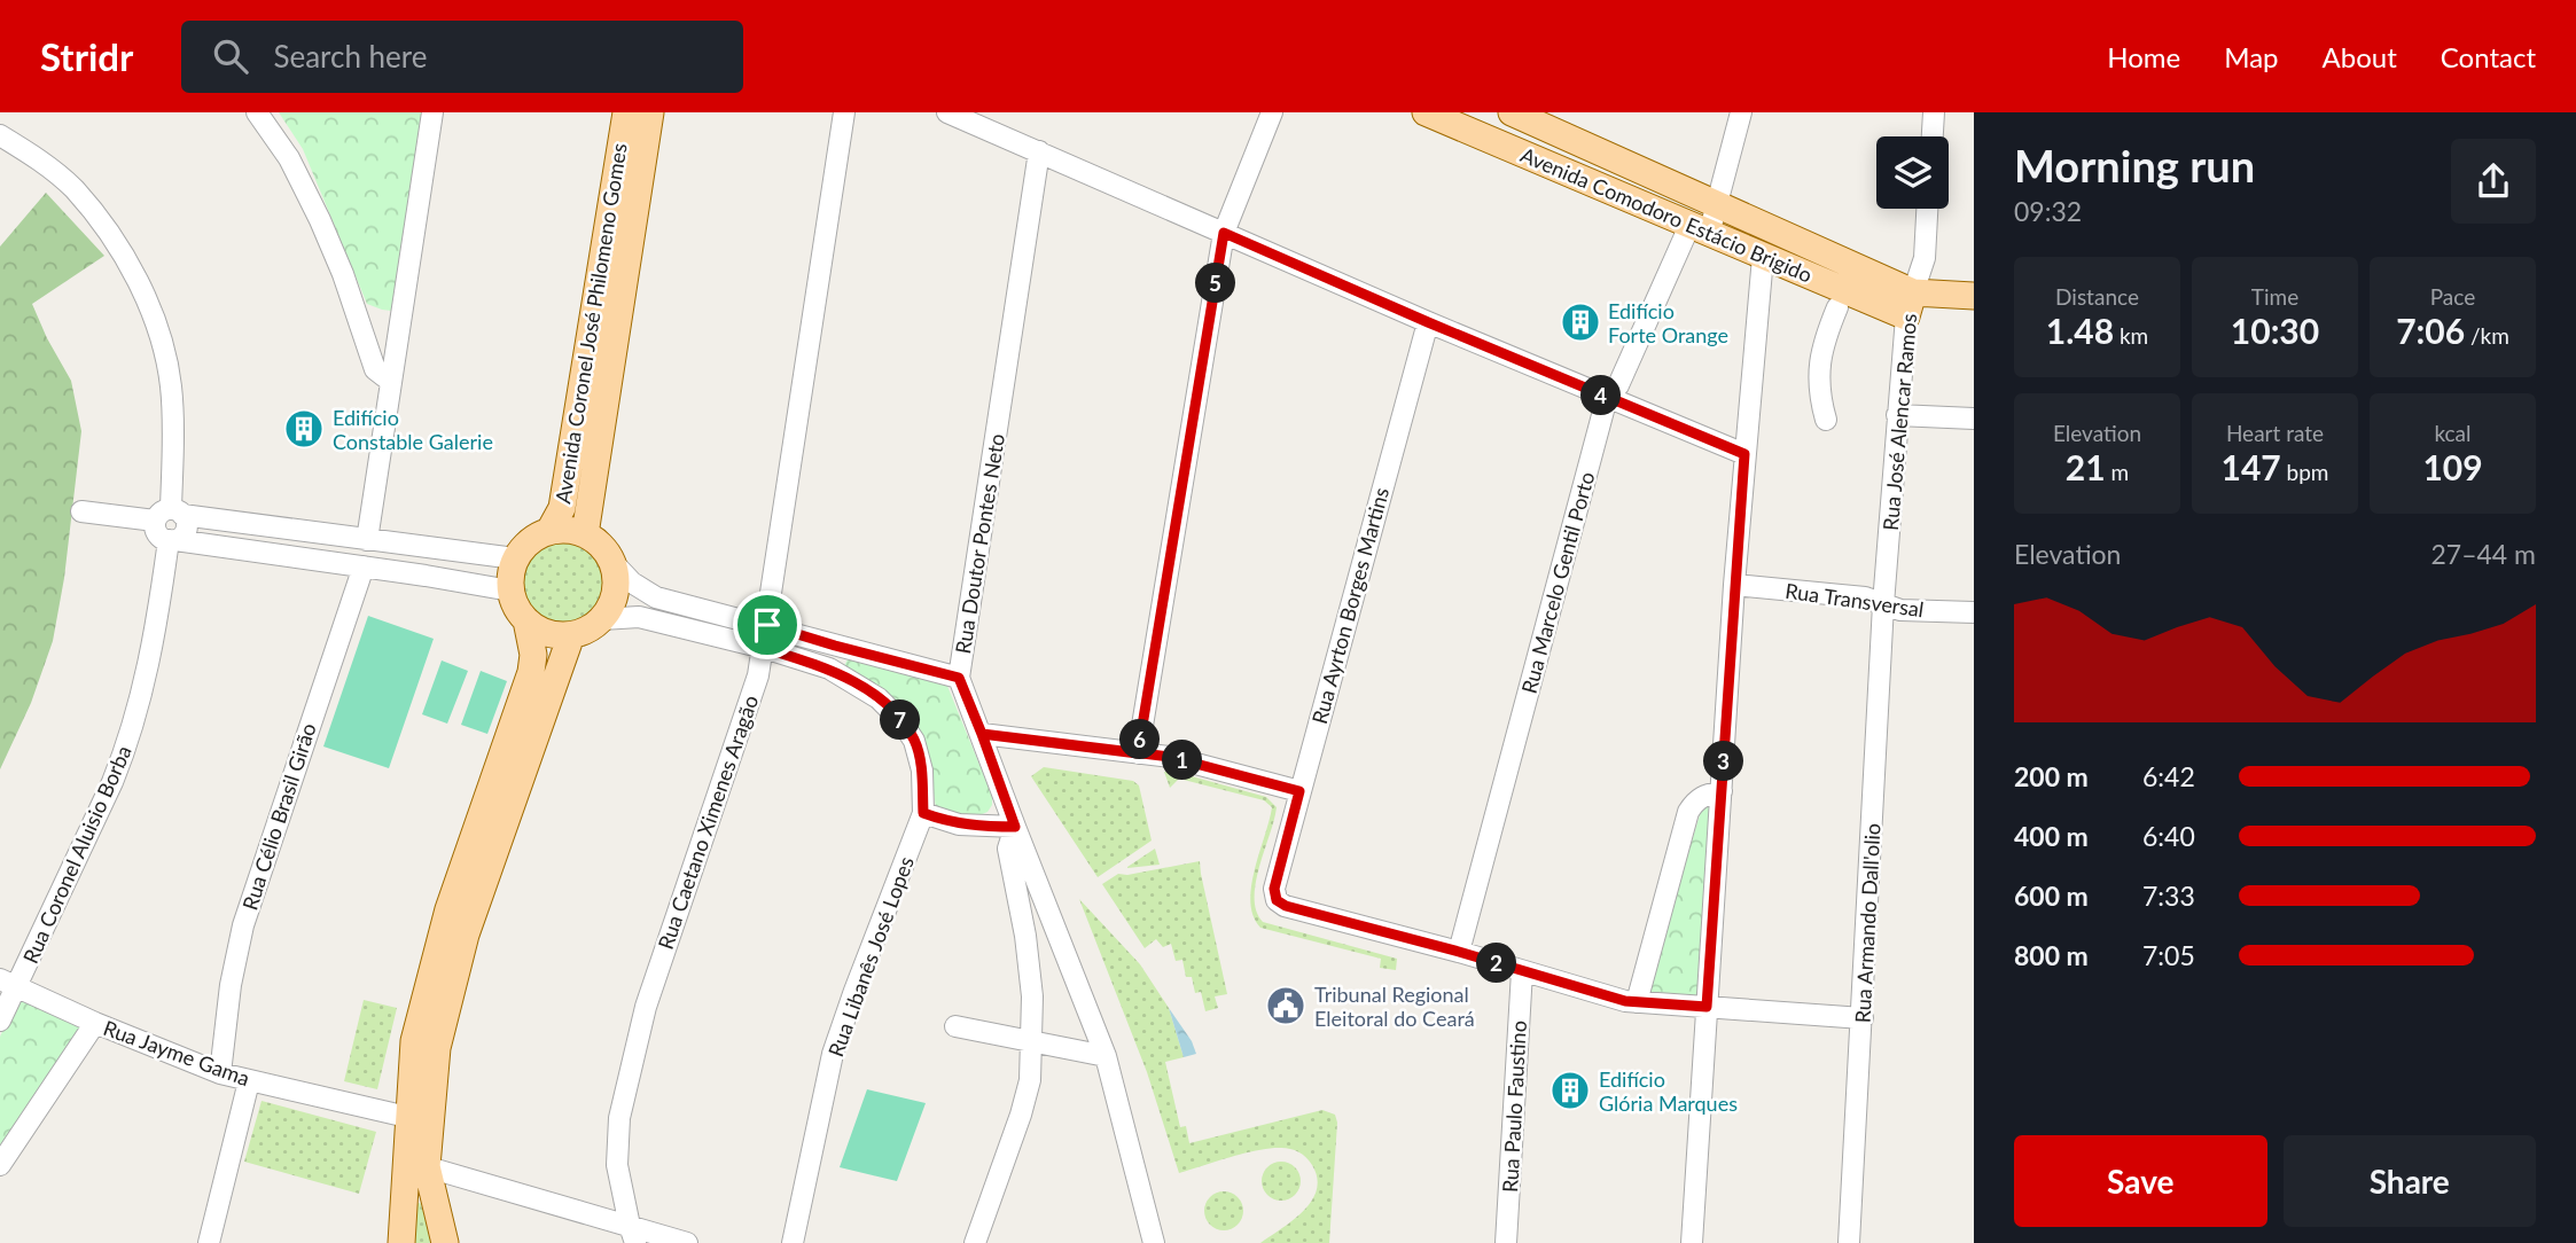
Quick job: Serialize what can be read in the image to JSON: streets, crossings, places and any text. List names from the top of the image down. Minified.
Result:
{"streets":{"main road":["Avenida Comodoro Estácio Brigido","Avenida Coronel José Philomeno Gomes"],"street":["Rua José Alencar Ramos","Rua Doutor Pontes Neto","Rua Marcelo Gentil Porto","Rua Transversal","Rua Ayrton Borges Martins","Rua Célio Brasil Girão","Rua Caetano Ximenes Aragão","Rua Coronel Aluisio Borba","Rua Armando Dall'olio","Rua Libanês José Lopes","Rua Jayme Gama","Rua Paulo Faustino"]},"crossings":[["Avenida Comodoro Estácio Brigido","Rua José Alencar Ramos"],["Avenida Comodoro Estácio Brigido","Rua Marcelo Gentil Porto"],["Rua José Alencar Ramos","Rua Transversal"],["Rua José Alencar Ramos","Rua Armando Dall'olio"],["Rua Marcelo Gentil Porto","Rua Ayrton Borges Martins"],["Rua Transversal","Rua Armando Dall'olio"],["Rua Célio Brasil Girão","Rua Jayme Gama"],["Rua Coronel Aluisio Borba","Rua Jayme Gama"]],"places":{"building":["Edifício Forte Orange","Edifício Constable Galerie","Edifício Glória Marques"],"public building":["Tribunal Regional Eleitoral do Ceará"]},"page":{"header":"Stridr","search":"Search here","nav":["Home","Map","About","Contact"],"heading":["Morning run","09:32"],"stats":[["Distance","1.48 km"],["Time","10:30"],["Pace","7:06 /km"],["Elevation","21 m"],["Heart rate","147 bpm"],["kcal","109"]],"pins":["5","4","7","6","1","3","2"],"chart":["Elevation","27–44 m"],"list":[{"name":"200 m","note":"6:42"},{"name":"400 m","note":"6:40"},{"name":"600 m","note":"7:33"},{"name":"800 m","note":"7:05"}],"buttons":["Save","Share"]}}
